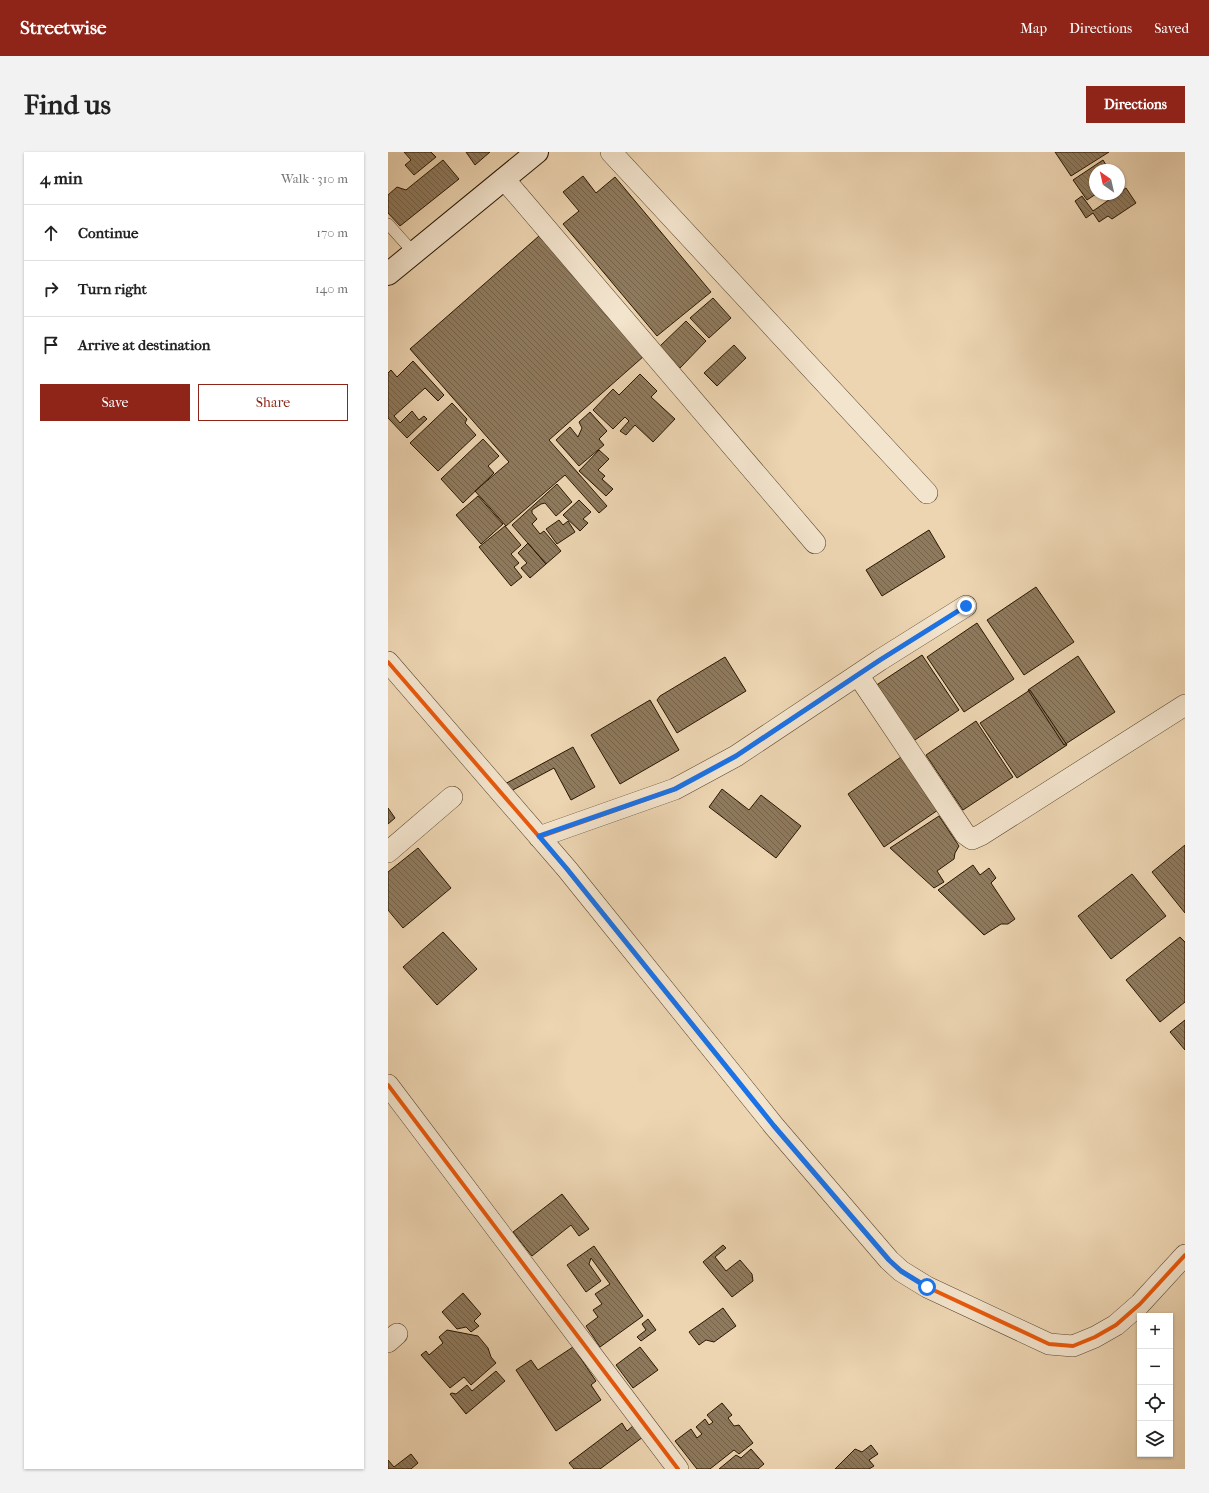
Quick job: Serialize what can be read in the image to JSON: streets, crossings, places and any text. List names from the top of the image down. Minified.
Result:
{"north":"top left","page":{"header":"Streetwise","nav":["Map","Directions","Saved"],"buttons":["Directions",["Save","Share"]],"title":"Find us","heading":["4 min","Walk · 310 m"],"list":[["Continue","170 m"],["Turn right","140 m"],"Arrive at destination"],"map_buttons":["+","−"]}}
